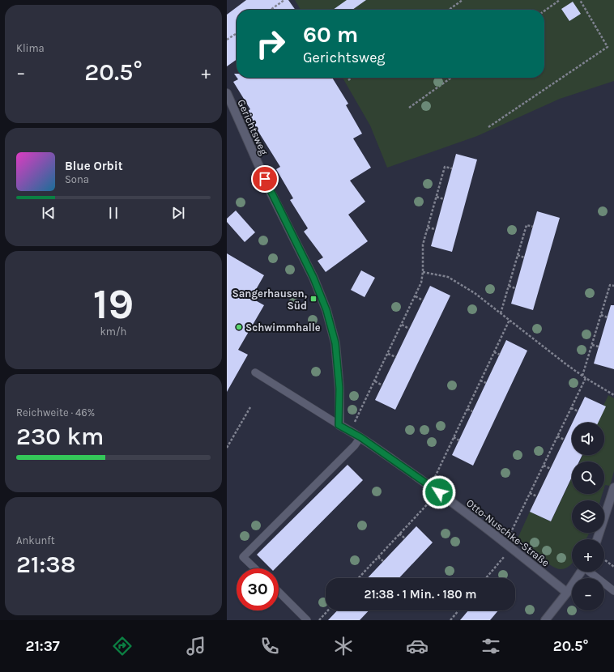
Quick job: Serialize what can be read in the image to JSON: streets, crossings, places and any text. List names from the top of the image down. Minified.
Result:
{"streets":{"street":["Gerichtsweg","Otto-Nuschke-Straße"]},"crossings":[["Gerichtsweg","Otto-Nuschke-Straße"]],"places":{"transit":["Sangerhausen, Süd"],"other":["Schwimmhalle"]},"page":{"tile":["Klima",["19","km/h"],["Reichweite · 46%","230 km"],["Ankunft","21:38"]],"turn":["60 m","Gerichtsweg"],"heat":["−","20.5°","+"],"song":["Blue Orbit","Sona"],"map_buttons":["+","−"],"limit":"30","trip":"21:38 · 1 Min. · 180 m","tabs":["21:37","20.5°"]}}
